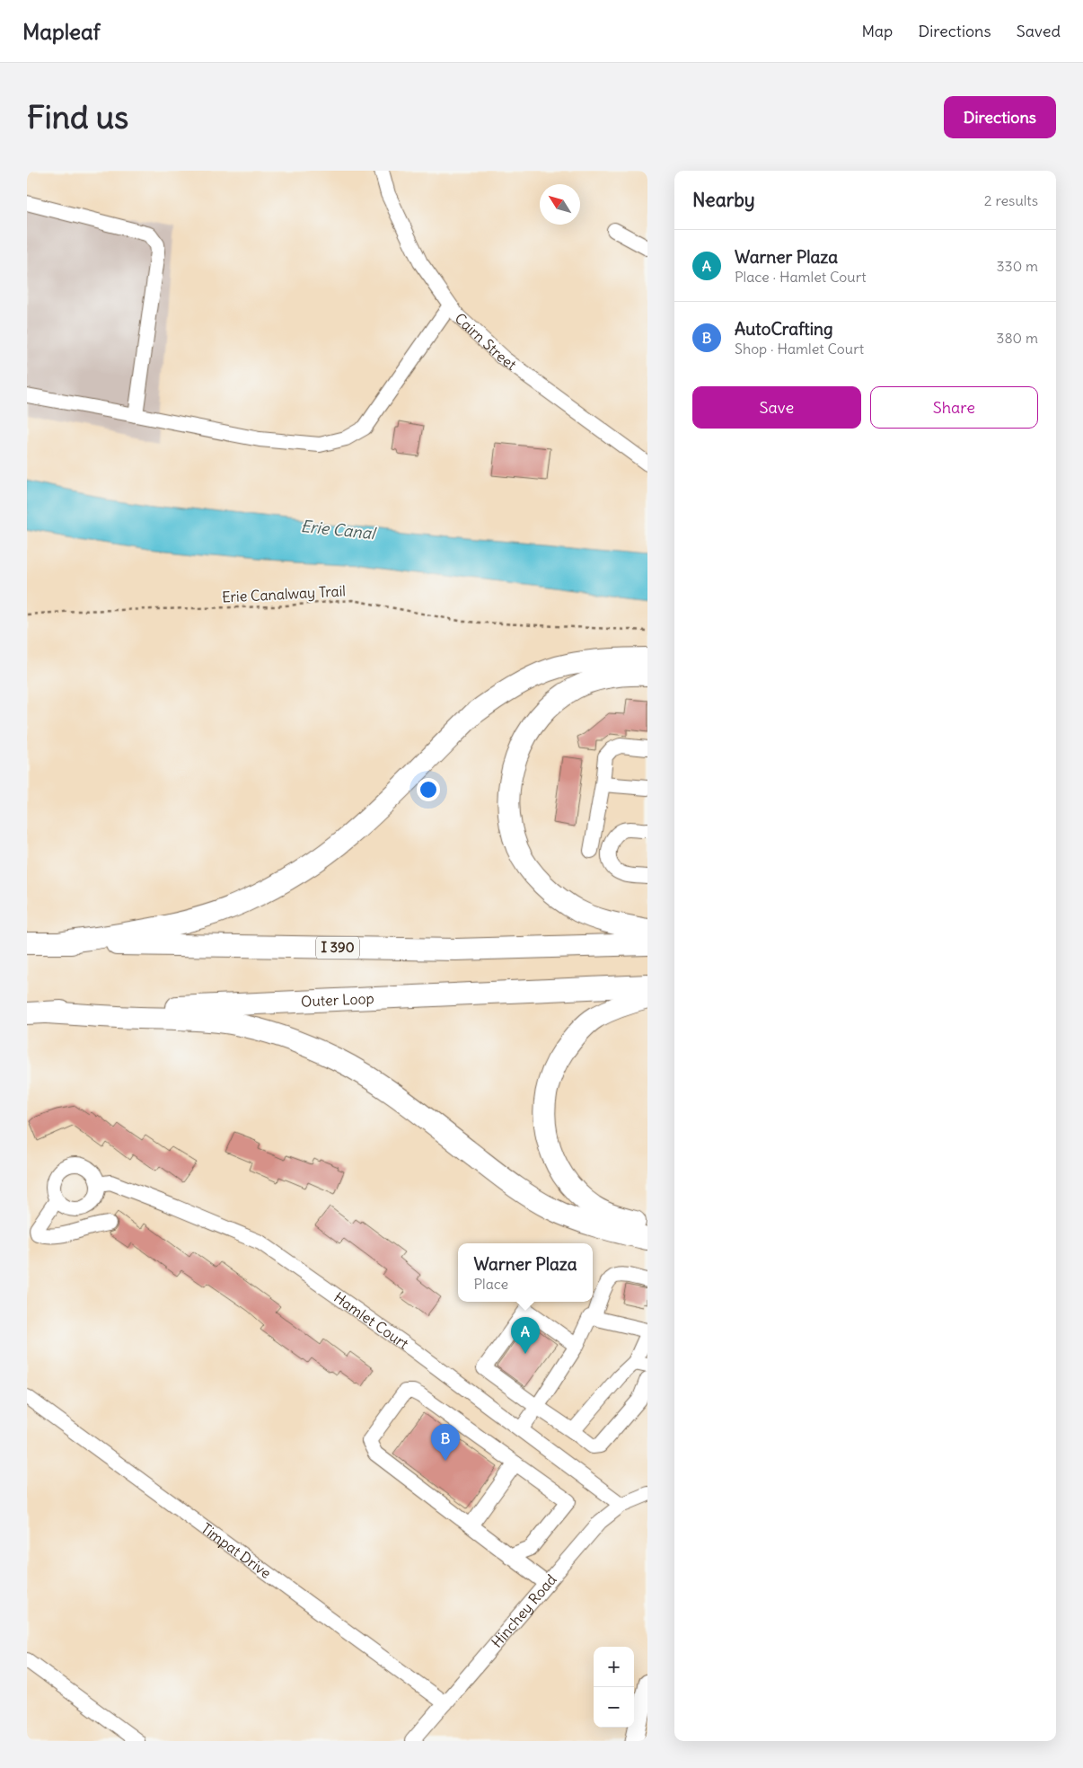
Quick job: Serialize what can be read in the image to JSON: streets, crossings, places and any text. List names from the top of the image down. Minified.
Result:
{"streets":{"highway":["I 390","Outer Loop"],"street":["Cairn Street","Hamlet Court","Timpat Drive","Hinchey Road"],"path":["Erie Canalway Trail"]},"crossings":[["Hamlet Court","Hinchey Road"],["Timpat Drive","Hinchey Road"]],"water":["Erie Canal"],"north":"top left","page":{"header":"Mapleaf","nav":["Map","Directions","Saved"],"buttons":["Directions",["Save","Share"]],"title":"Find us","heading":["Nearby","2 results"],"list":[{"mark":"A","name":"Warner Plaza","note":"Place · Hamlet Court","value":"330 m"},{"mark":"B","name":"AutoCrafting","note":"Shop · Hamlet Court","value":"380 m"}],"popup":["Warner Plaza","Place"],"pins":["A","B"],"map_buttons":["+","−"]}}
